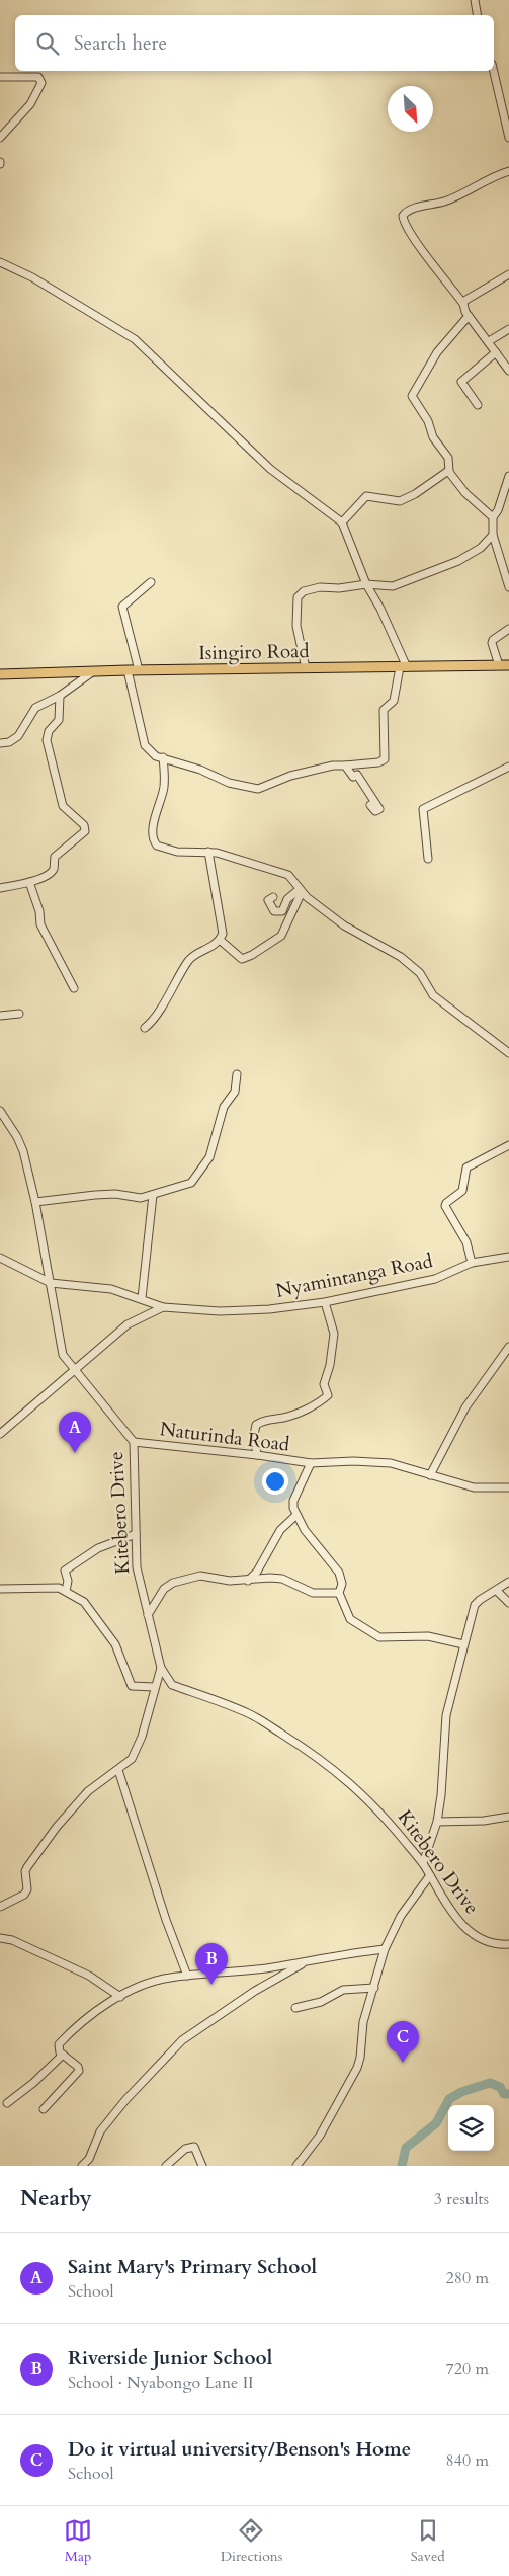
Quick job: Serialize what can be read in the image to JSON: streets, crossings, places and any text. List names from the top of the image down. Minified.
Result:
{"streets":{"main road":["Isingiro Road"],"street":["Nyamintanga Road","Naturinda Road","Kitebero Drive"]},"crossings":[["Nyamintanga Road","Kitebero Drive"],["Naturinda Road","Kitebero Drive"]],"north":"bottom right","page":{"search":"Search here","pins":["A","B","C"],"heading":["Nearby","3 results"],"list":[{"mark":"A","name":"Saint Mary's Primary School","note":"School","value":"280 m"},{"mark":"B","name":"Riverside Junior School","note":"School · Nyabongo Lane II","value":"720 m"},{"mark":"C","name":"Do it virtual university/Benson's Home","note":"School","value":"840 m"}],"nav":["Map","Directions","Saved"]}}
